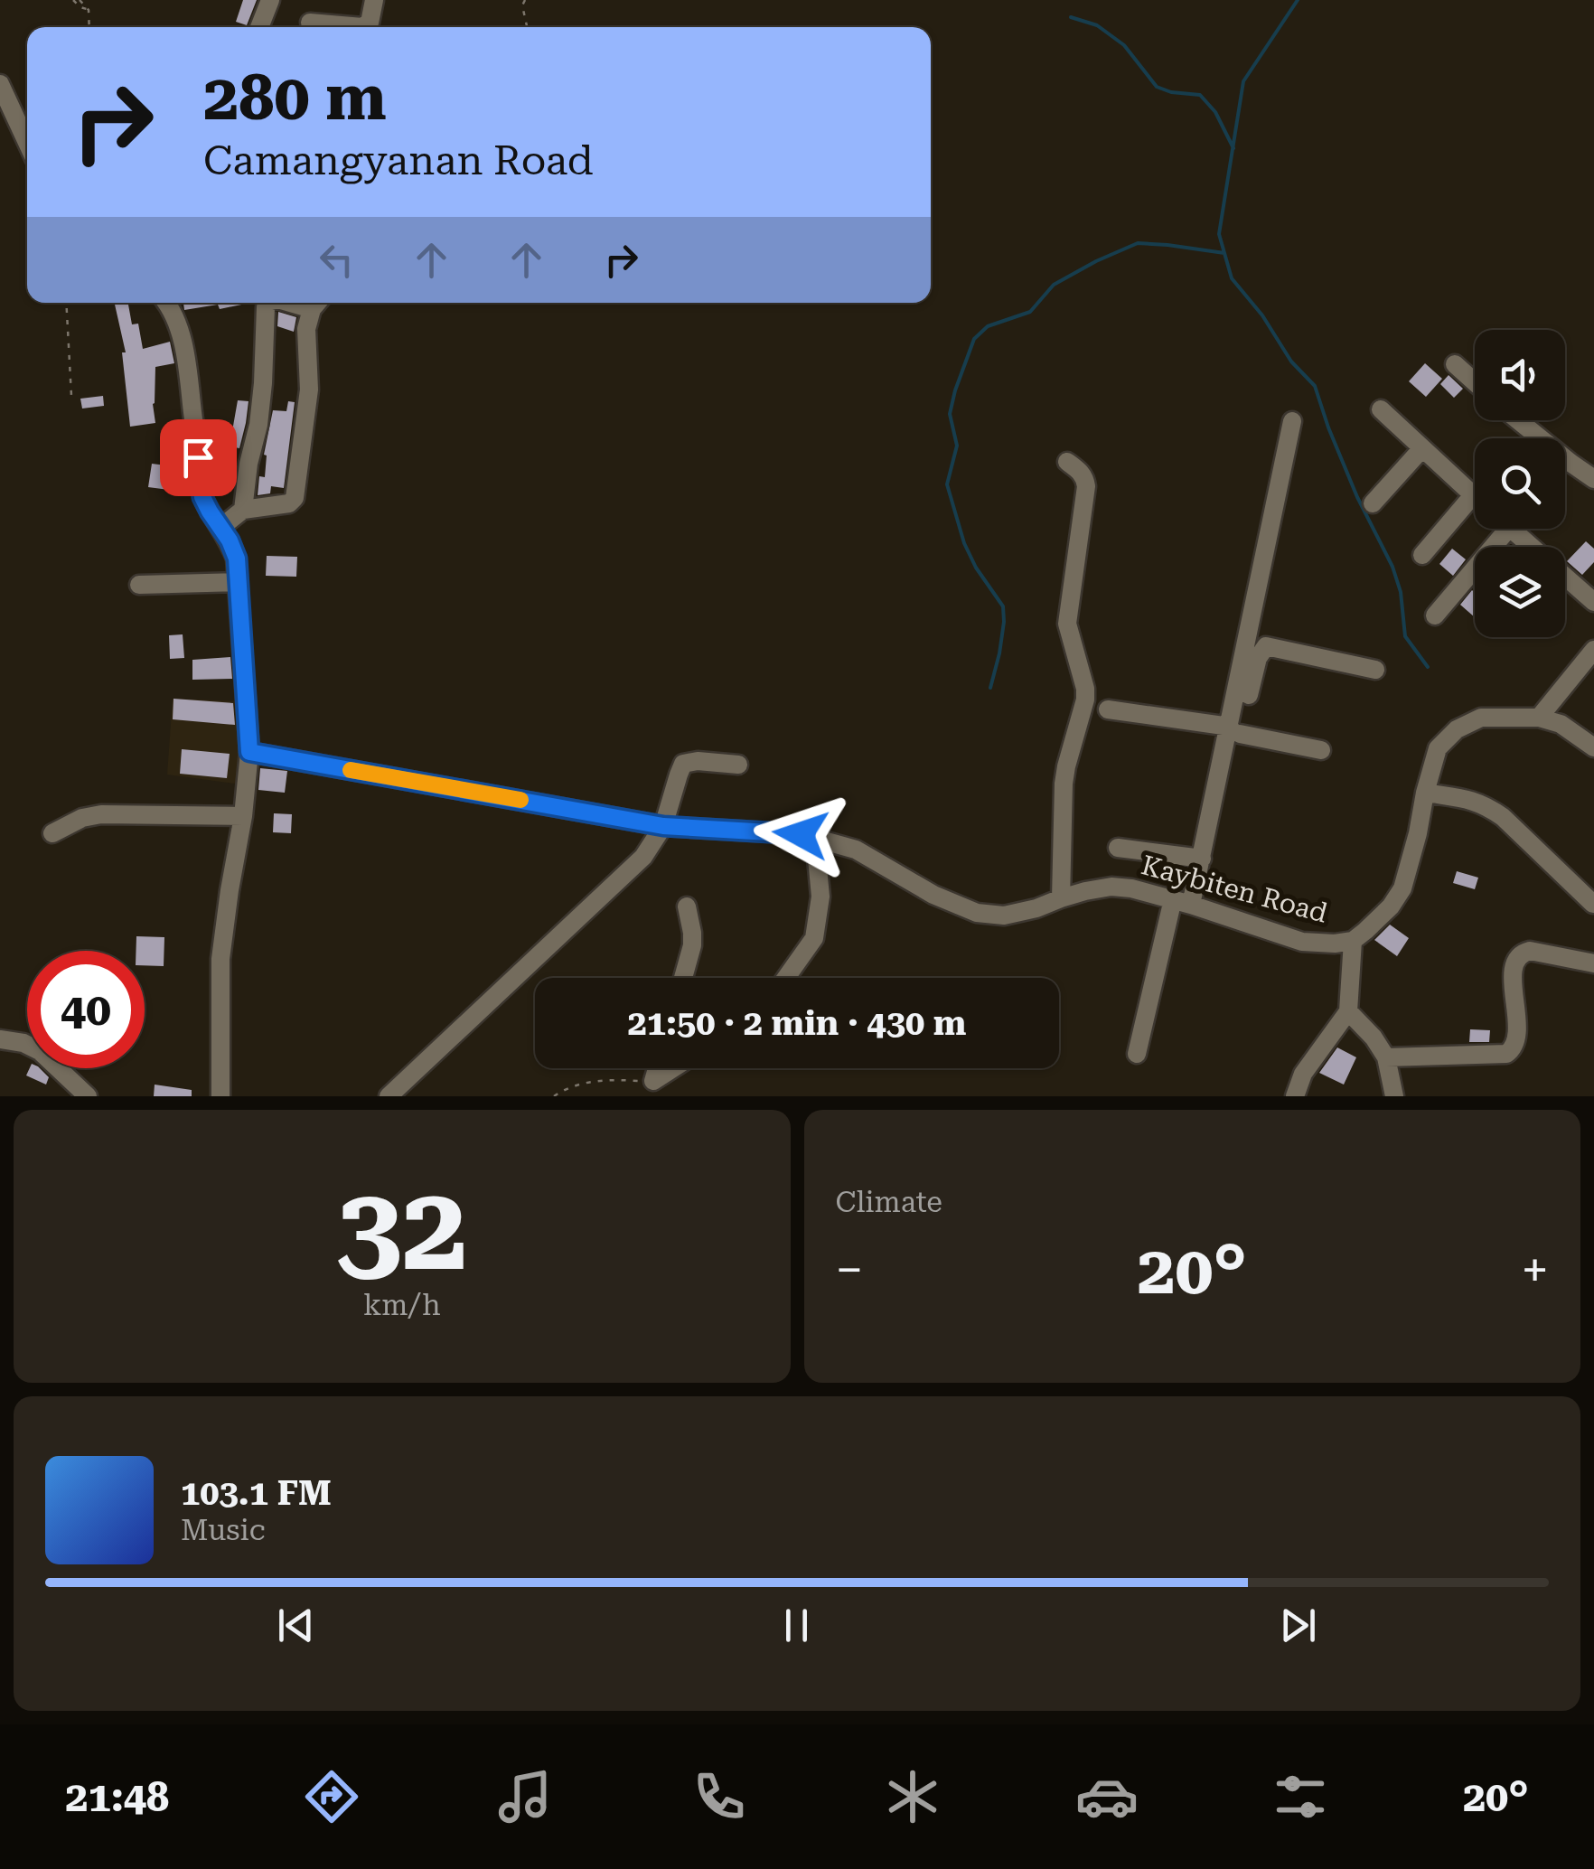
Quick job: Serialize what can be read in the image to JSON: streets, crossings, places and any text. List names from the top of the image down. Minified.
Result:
{"streets":{"street":["Kaybiten Road"]},"page":{"turn":["280 m","Camangyanan Road"],"limit":"40","trip":"21:50 · 2 min · 430 m","tile":[["32","km/h"],"Climate"],"heat":["−","20°","+"],"song":["103.1 FM","Music"],"tabs":["21:48","20°"]}}
